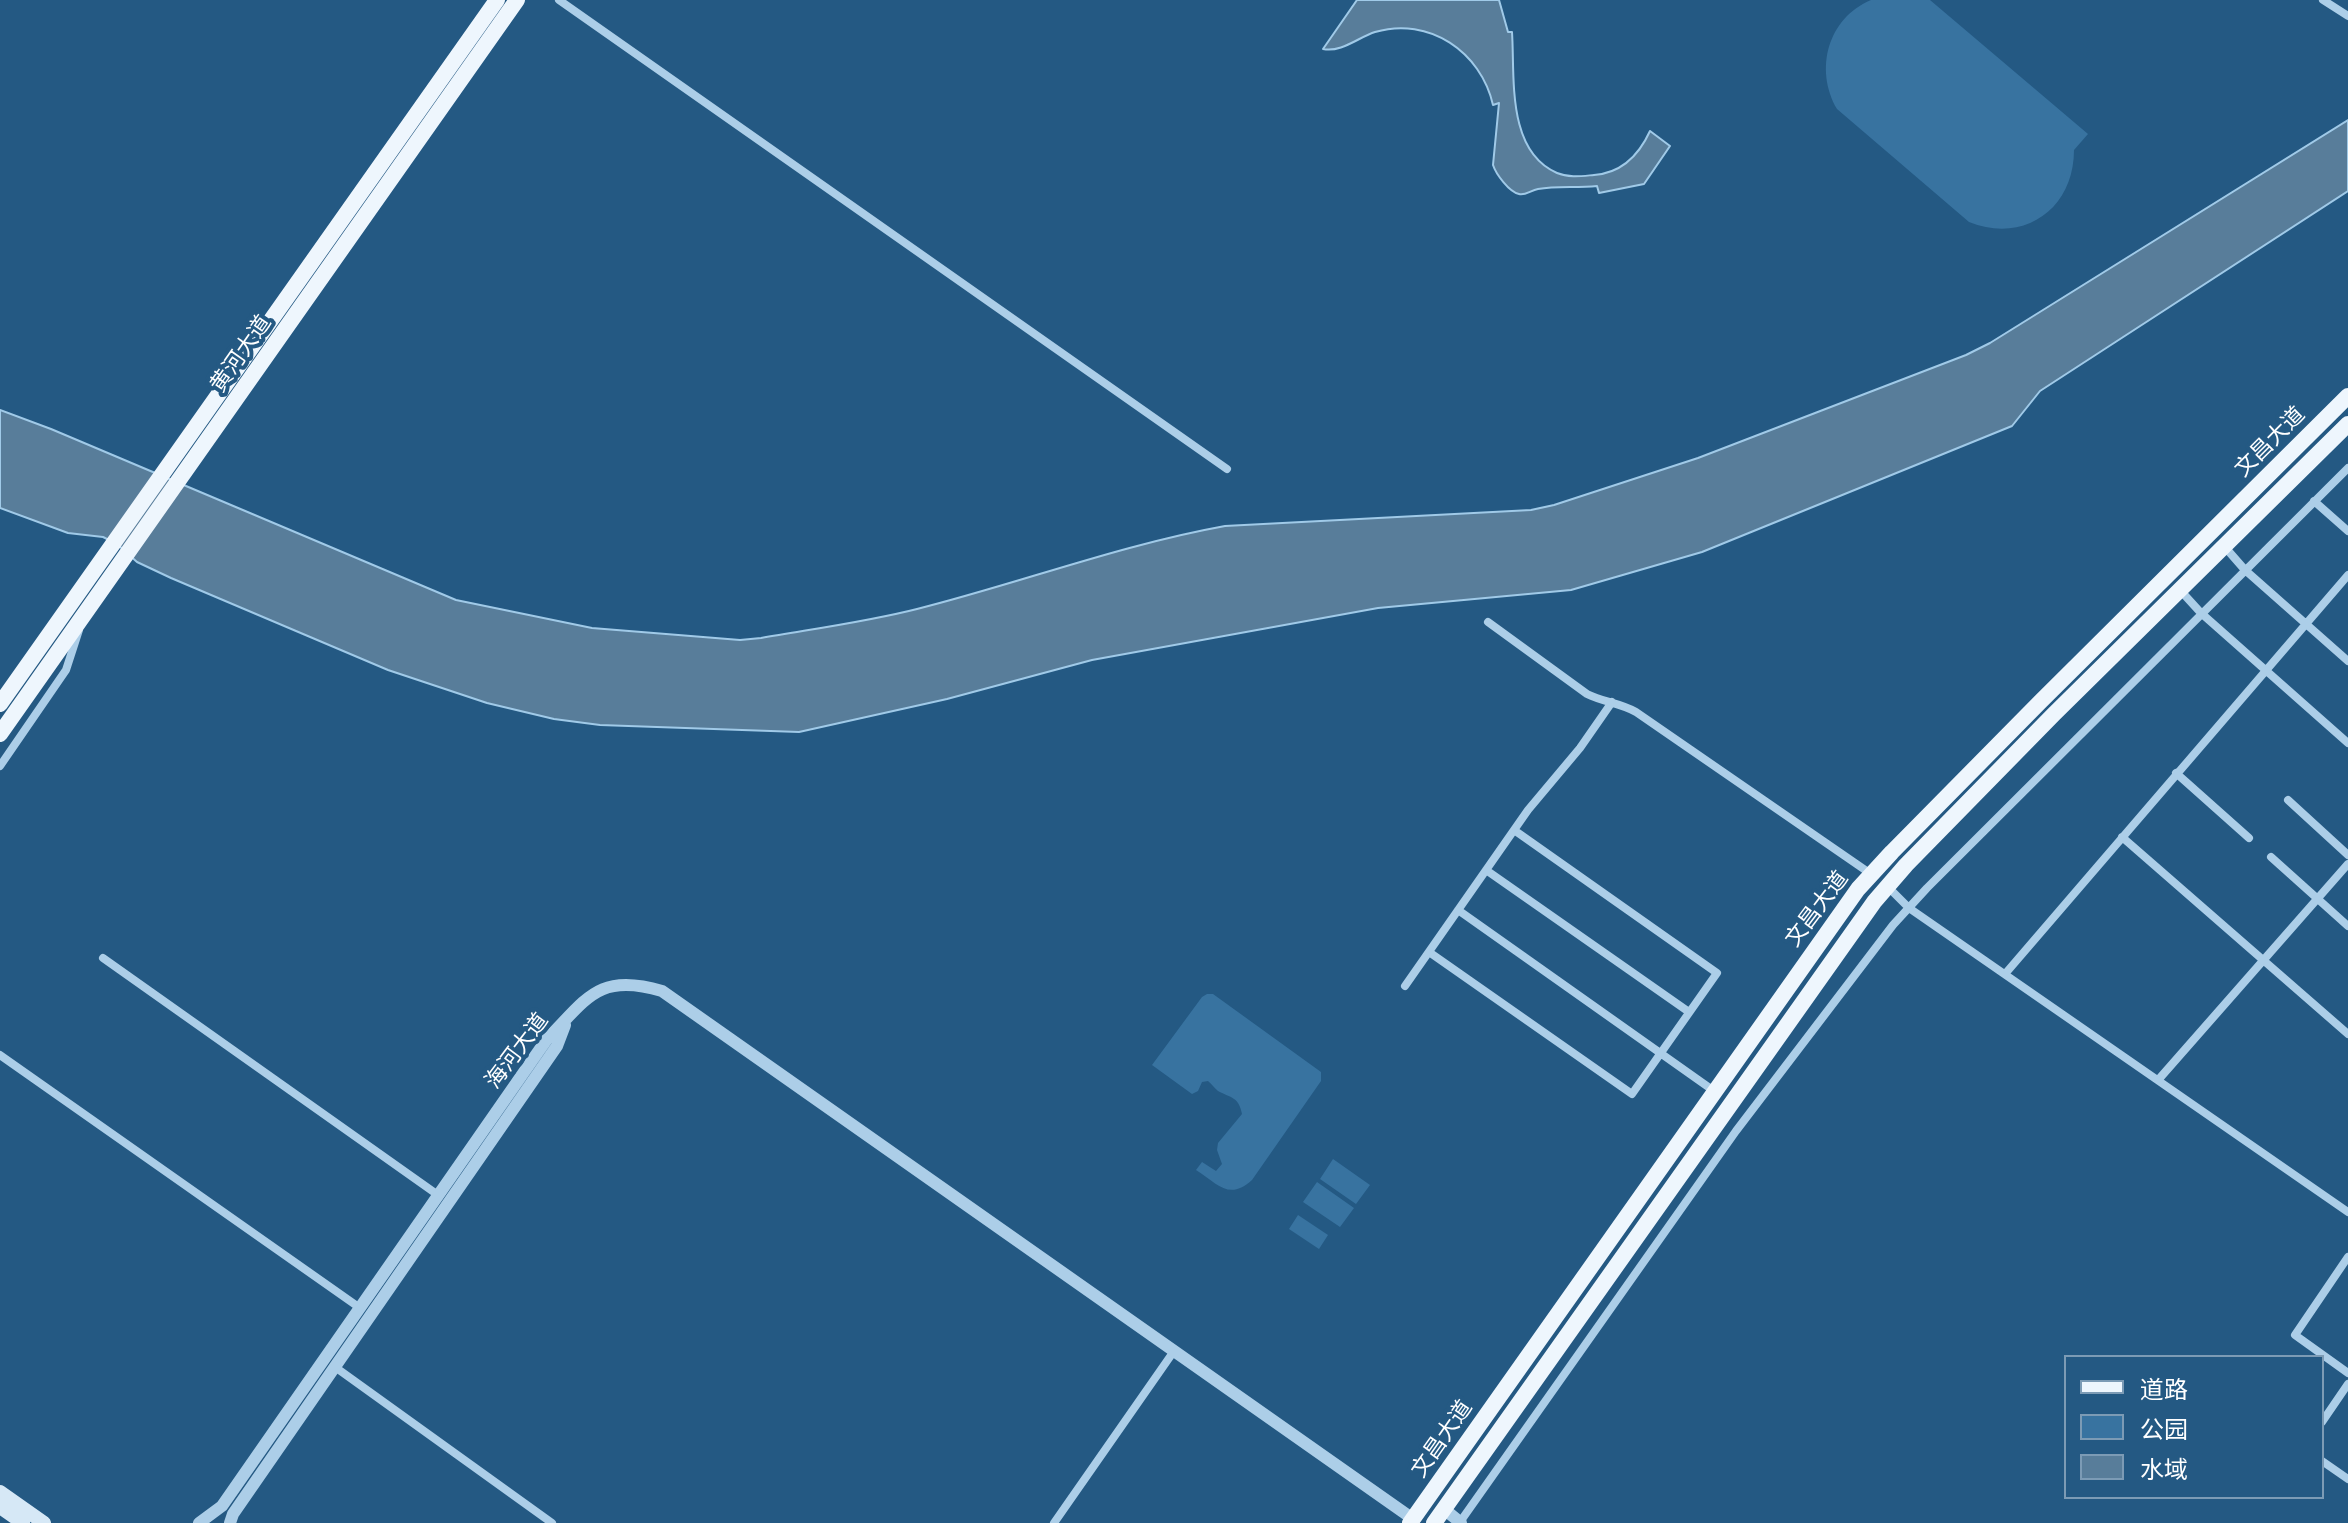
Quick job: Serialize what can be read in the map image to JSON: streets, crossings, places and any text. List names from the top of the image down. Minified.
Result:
{"streets":{"main road":["黄河大道","文昌大道"],"street":["海河大道"]},"legend":["道路","公园","水域"]}
